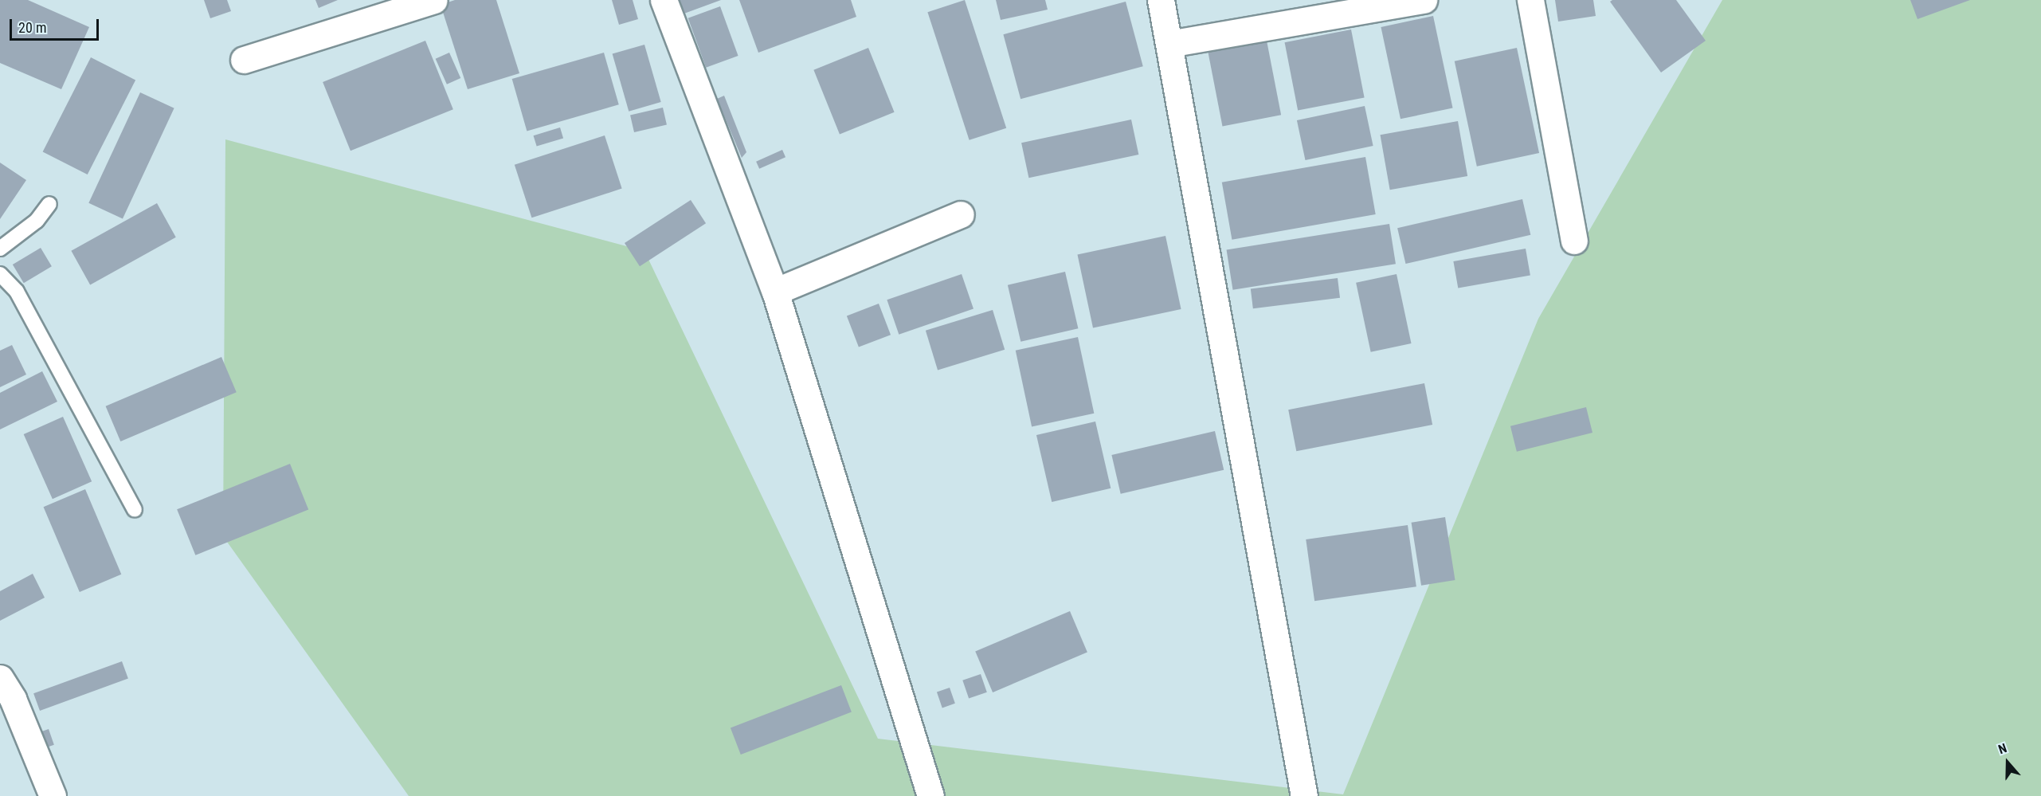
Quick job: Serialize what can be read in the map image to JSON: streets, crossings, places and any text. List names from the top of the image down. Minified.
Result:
{"scale_bar":"20 m","north":"top"}
